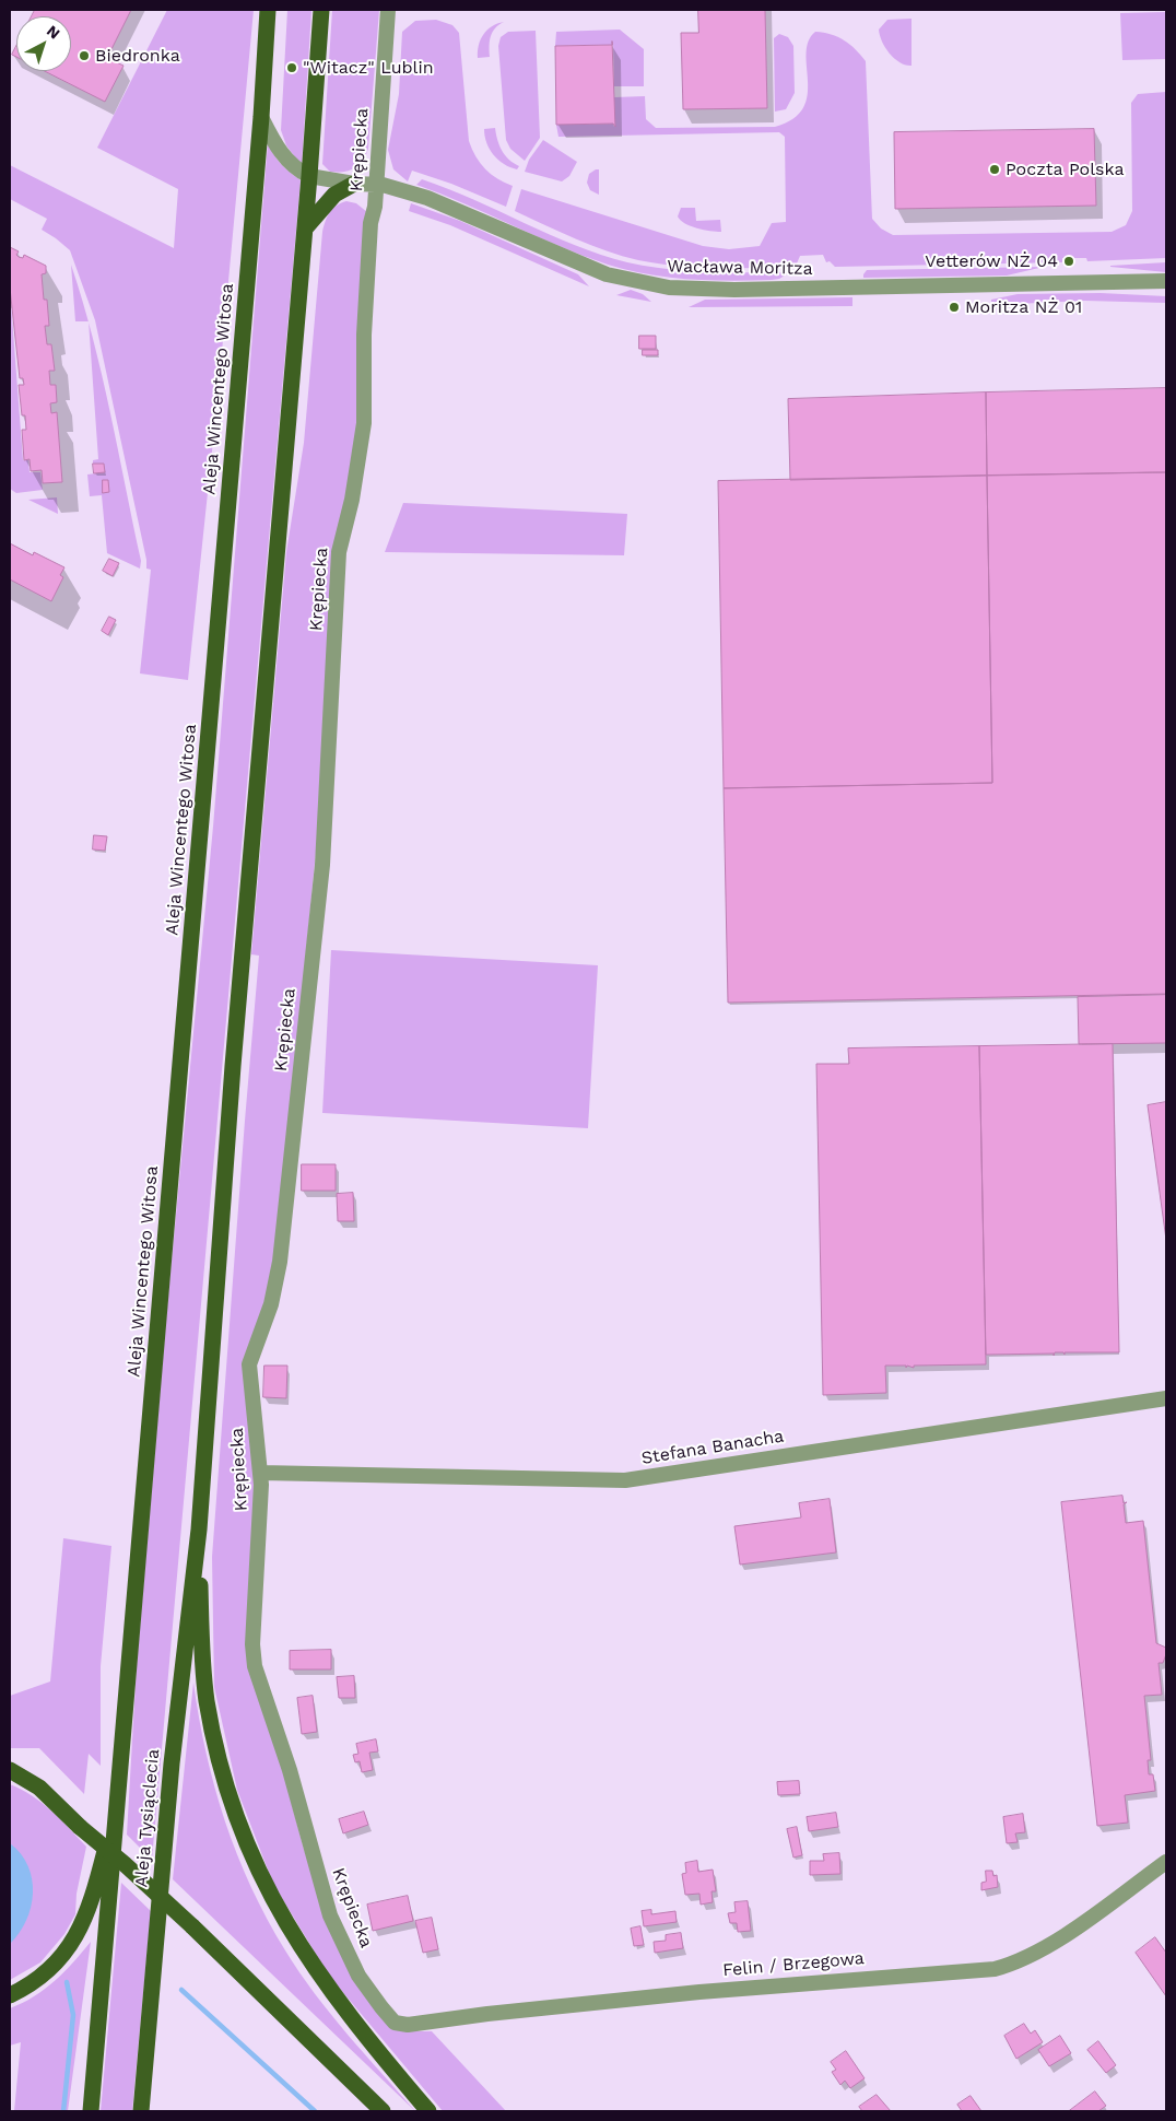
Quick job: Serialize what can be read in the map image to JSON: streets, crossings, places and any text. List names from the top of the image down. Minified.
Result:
{"streets":{"main road":["Aleja Wincentego Witosa","Aleja Tysiąclecia"],"street":["Krępiecka","Wacława Moritza","Stefana Banacha","Felin / Brzegowa"]},"crossings":[["Krępiecka","Wacława Moritza"],["Krępiecka","Stefana Banacha"],["Krępiecka","Felin / Brzegowa"],["Aleja Wincentego Witosa","Aleja Tysiąclecia"]],"places":["Biedronka","\"Witacz\" Lublin","Poczta Polska","Vetterów NŻ 04","Moritza NŻ 01"],"north":"top right"}
